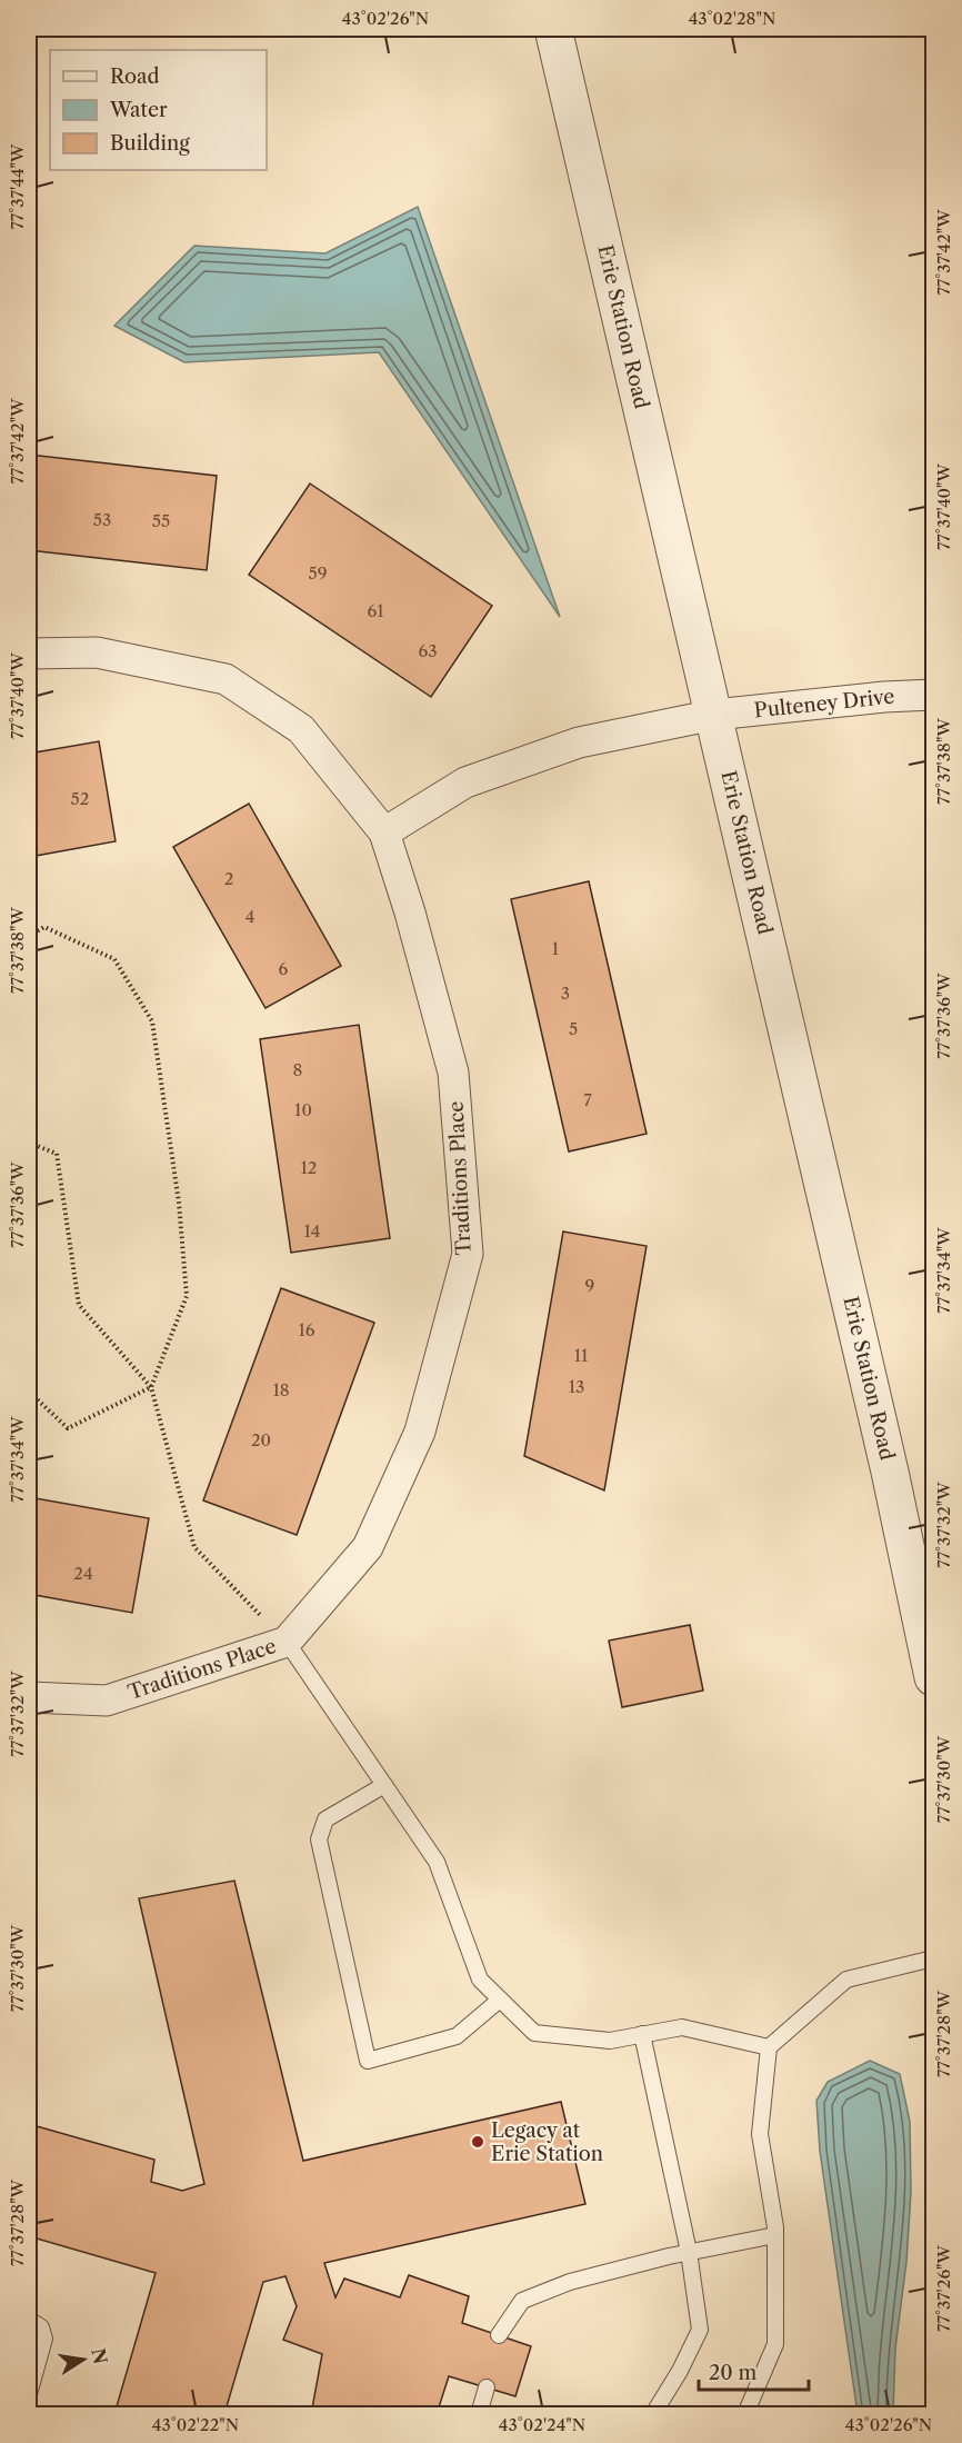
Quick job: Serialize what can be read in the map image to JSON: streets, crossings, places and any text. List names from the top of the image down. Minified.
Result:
{"streets":{"street":["Erie Station Road","Pulteney Drive","Traditions Place"]},"crossings":[["Erie Station Road","Pulteney Drive"],["Pulteney Drive","Traditions Place"]],"places":["Legacy at Erie Station"],"house_numbers":["53","55","59","61","63","52","2","4","1","6","3","5","8","7","10","12","14","9","16","11","13","18","20","24"],"legend":["Road","Water","Building"],"scale_bar":"20 m","north":"right","coordinates":["43°02'26\"N","43°02'28\"N","77°37'44\"W","77°37'42\"W","77°37'40\"W","77°37'38\"W","77°37'36\"W","77°37'34\"W","77°37'32\"W","77°37'30\"W","77°37'28\"W","77°37'26\"W","43°02'22\"N","43°02'24\"N"]}
